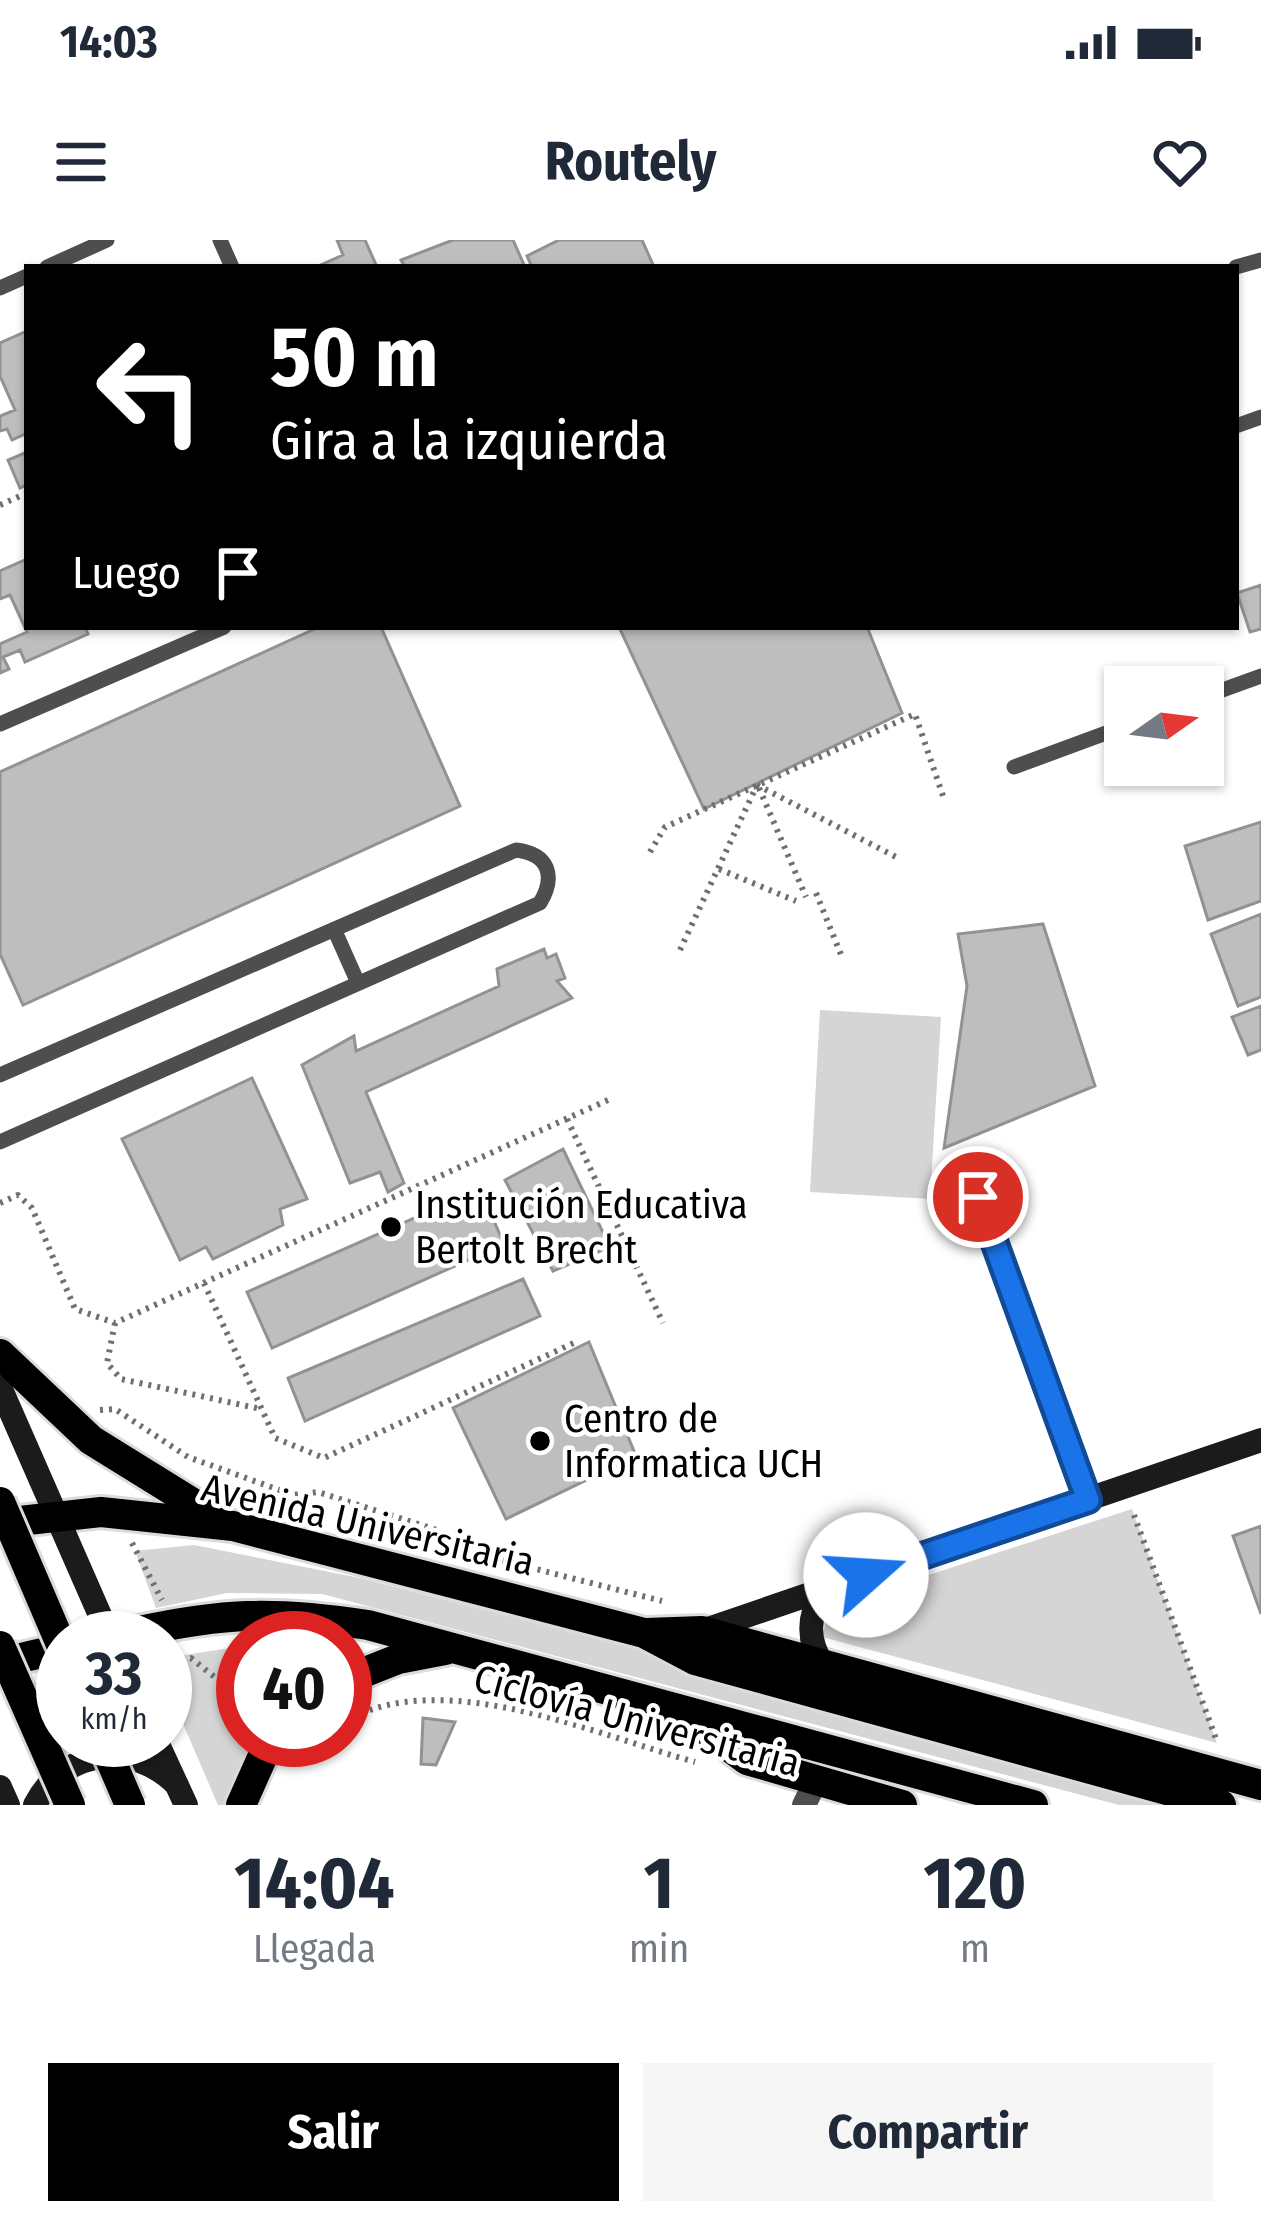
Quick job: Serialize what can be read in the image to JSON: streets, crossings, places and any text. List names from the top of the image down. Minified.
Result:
{"streets":{"main road":["Avenida Universitaria"],"path":["Ciclovía Universitaria"]},"places":["Institución Educativa Bertolt Brecht","Centro de Informatica UCH"],"north":"right","page":{"status":"14:03","header":"Routely","turn":["50 m","Gira a la izquierda"],"then":"Luego","speed":"33 km/h","limit":"40","eta":["14:04","Llegada","1","min","120","m"],"buttons":["Salir","Compartir"]}}
